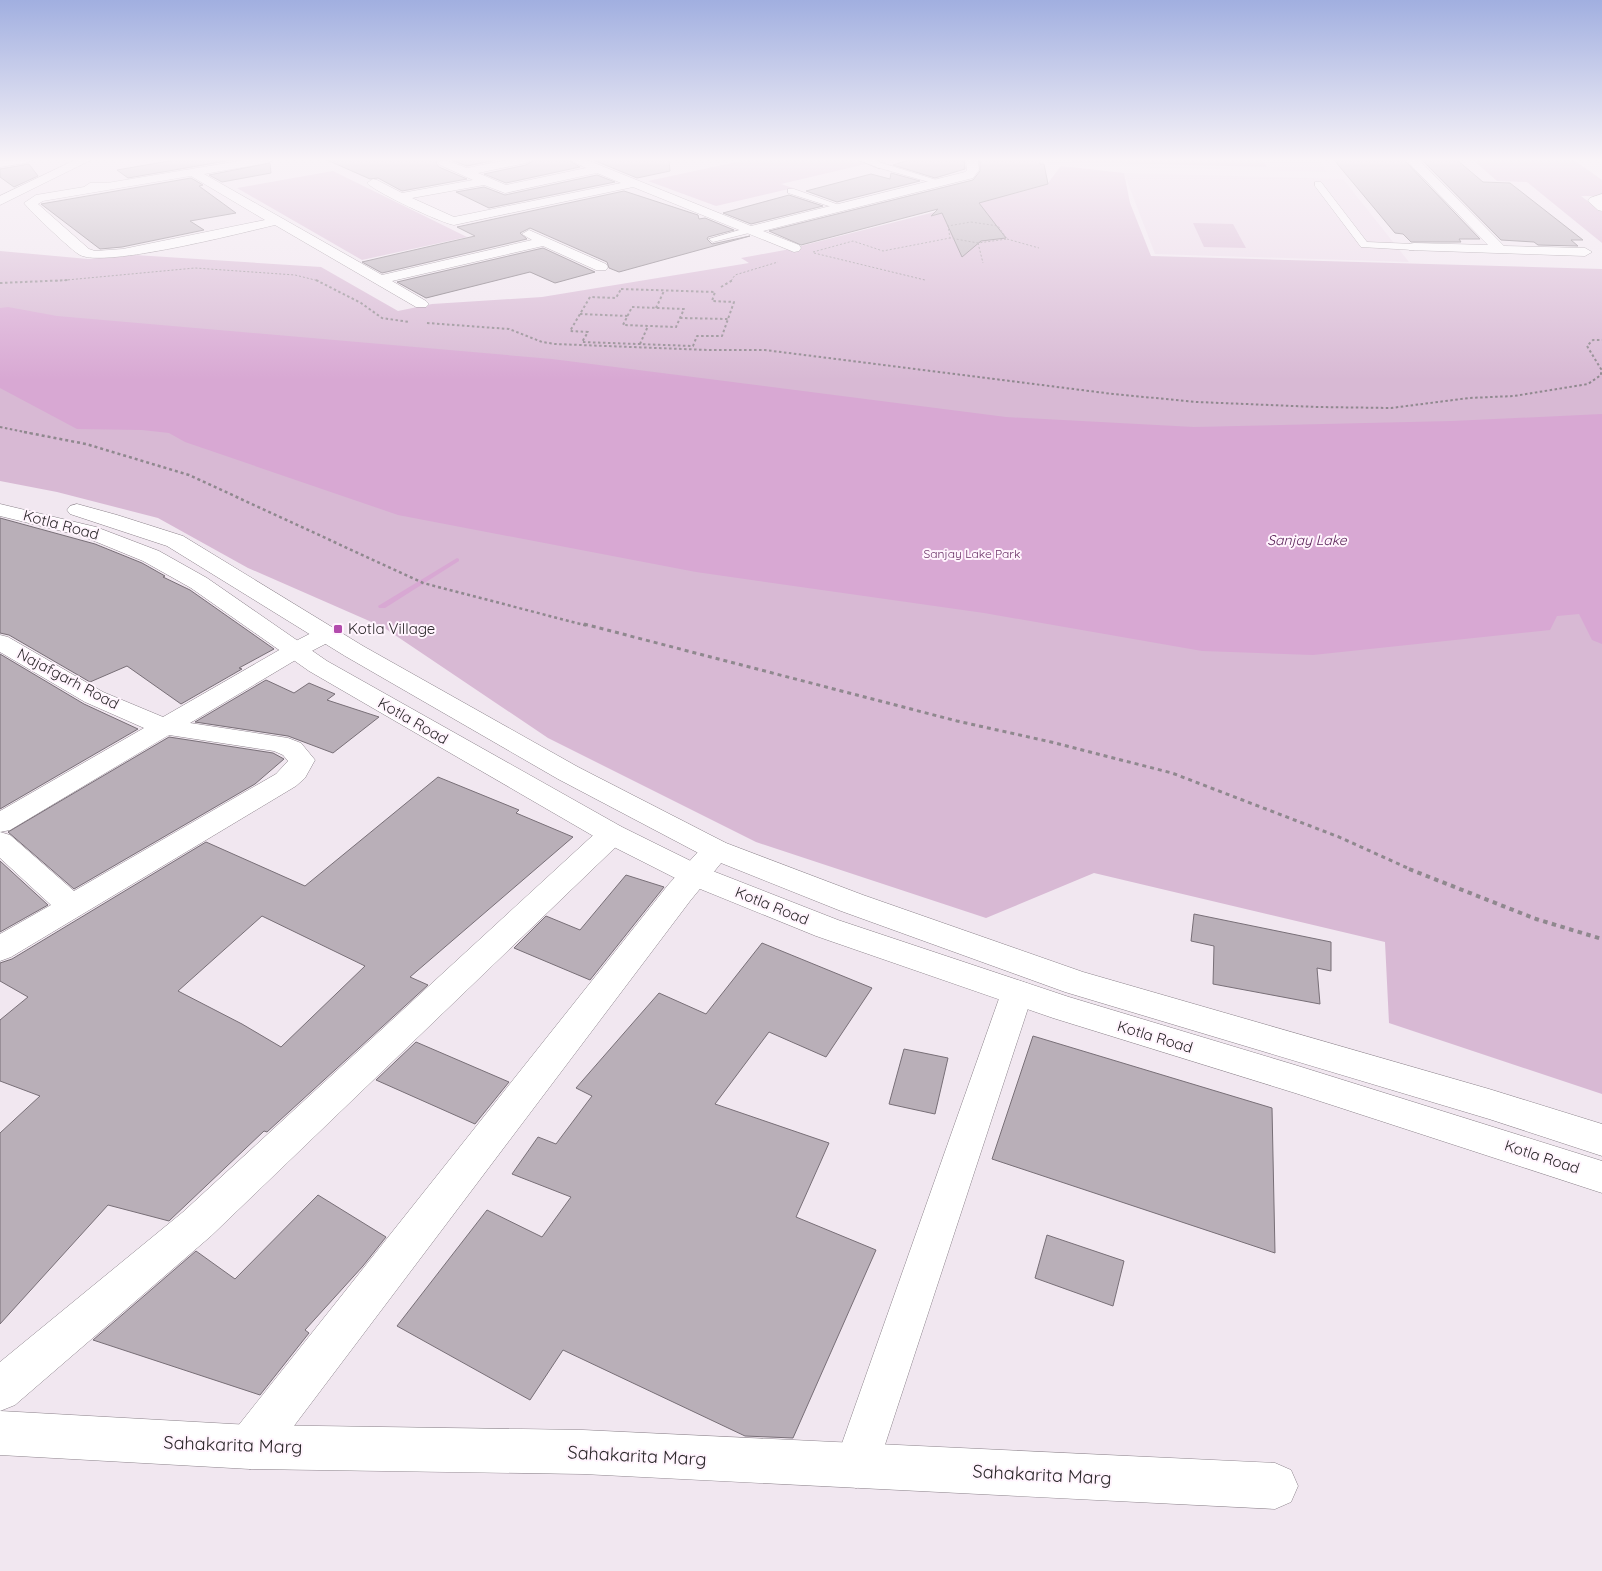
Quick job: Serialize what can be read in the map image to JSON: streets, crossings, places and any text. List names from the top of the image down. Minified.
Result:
{"streets":{"street":["Kotla Road","Najafgarh Road","Sahakarita Marg"]},"water":["Sanjay Lake"],"parks":["Sanjay Lake Park"],"places":{"transit":["Kotla Village"]}}
